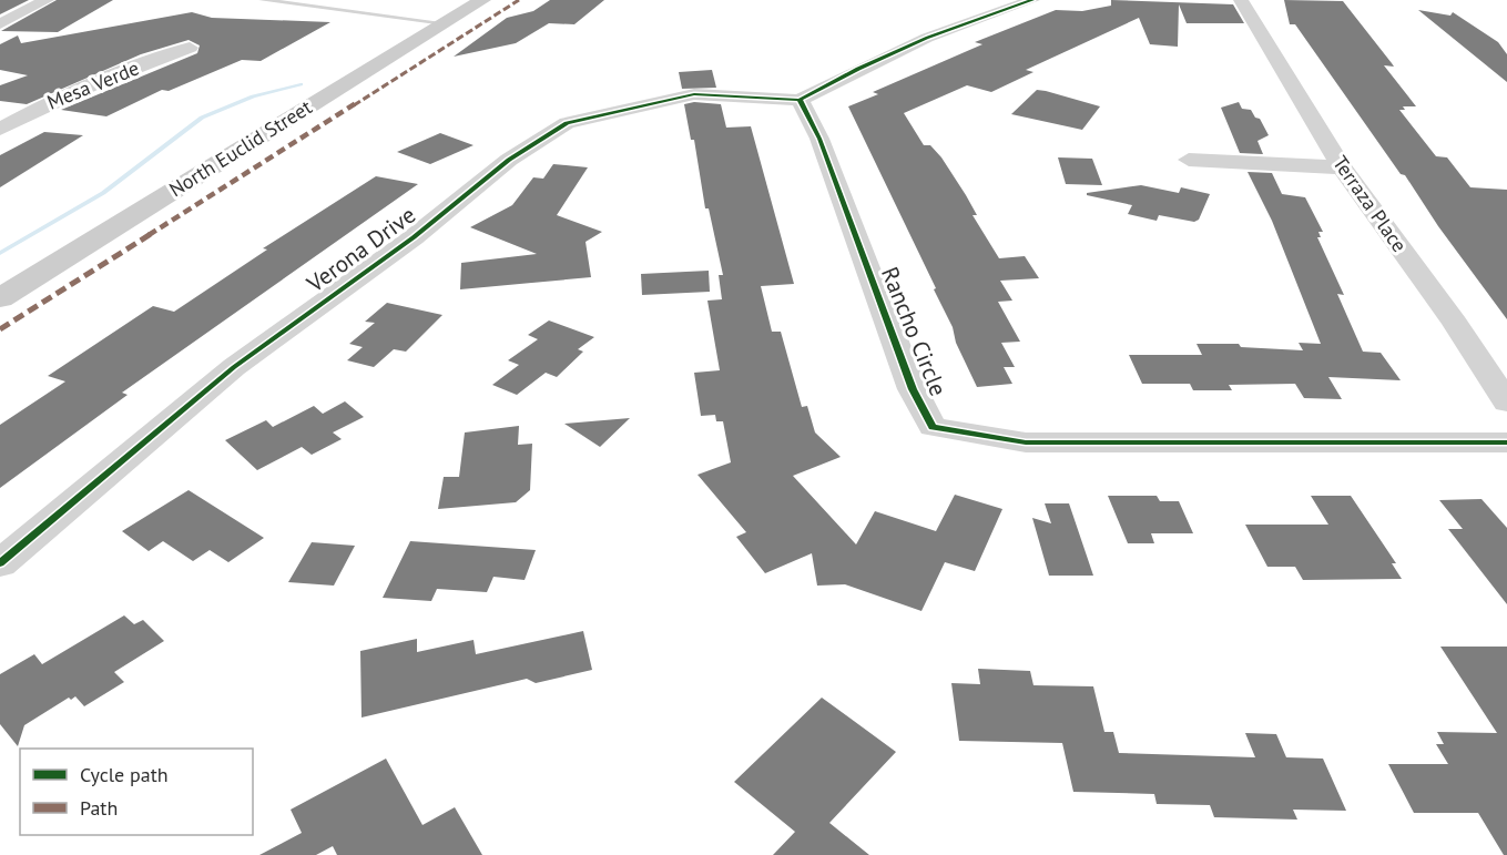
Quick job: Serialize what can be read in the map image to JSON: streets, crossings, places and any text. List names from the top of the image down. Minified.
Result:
{"streets":{"main road":["North Euclid Street"],"street":["Mesa Verde","Terraza Place","Verona Drive","Rancho Circle"]},"crossings":[["Verona Drive","Rancho Circle"]],"legend":["Cycle path","Path"]}
